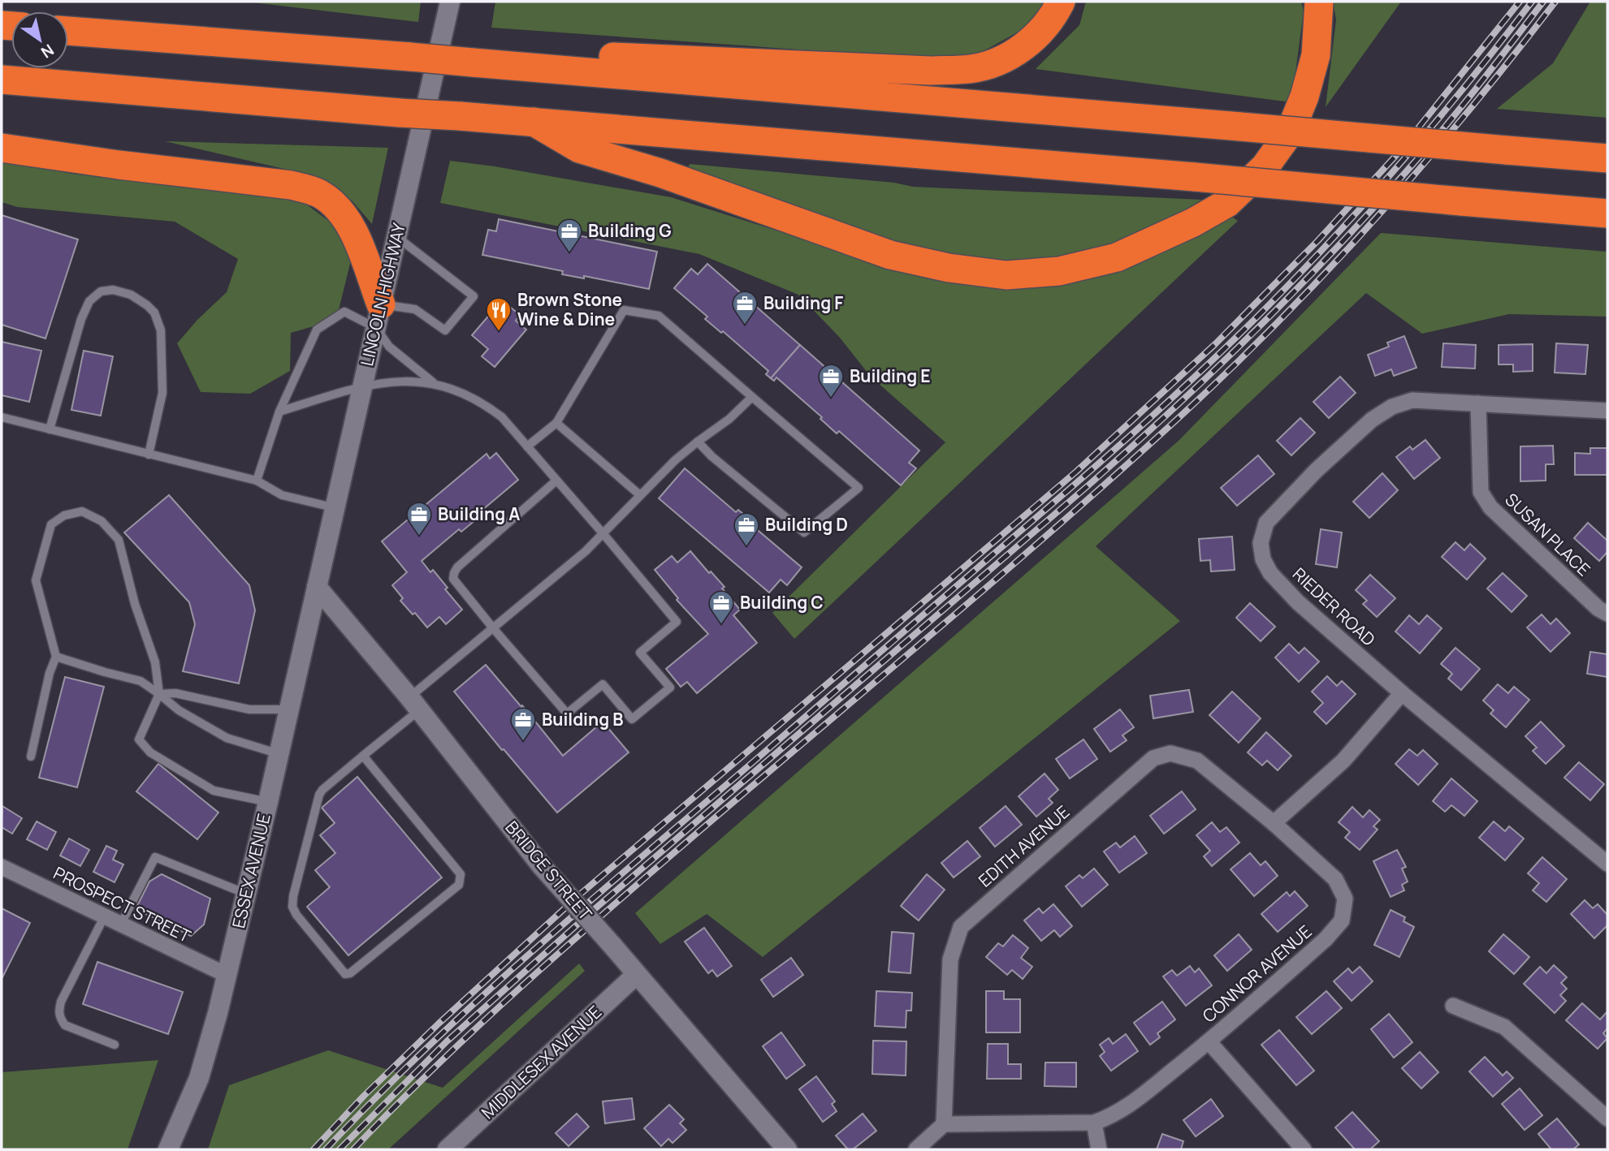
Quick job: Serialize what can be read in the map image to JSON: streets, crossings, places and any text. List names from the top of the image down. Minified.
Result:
{"streets":{"street":["LINCOLN HIGHWAY","SUSAN PLACE","RIEDER ROAD","EDITH AVENUE","ESSEX AVENUE","BRIDGE STREET","PROSPECT STREET","CONNOR AVENUE","MIDDLESEX AVENUE"]},"crossings":[["LINCOLN HIGHWAY","ESSEX AVENUE"],["LINCOLN HIGHWAY","BRIDGE STREET"],["SUSAN PLACE","RIEDER ROAD"],["EDITH AVENUE","CONNOR AVENUE"],["ESSEX AVENUE","BRIDGE STREET"],["ESSEX AVENUE","PROSPECT STREET"],["BRIDGE STREET","MIDDLESEX AVENUE"]],"places":{"office":["Building G","Building F","Building E","Building A","Building D","Building C","Building B"],"restaurant":["Brown Stone Wine & Dine"]},"north":"bottom right"}
